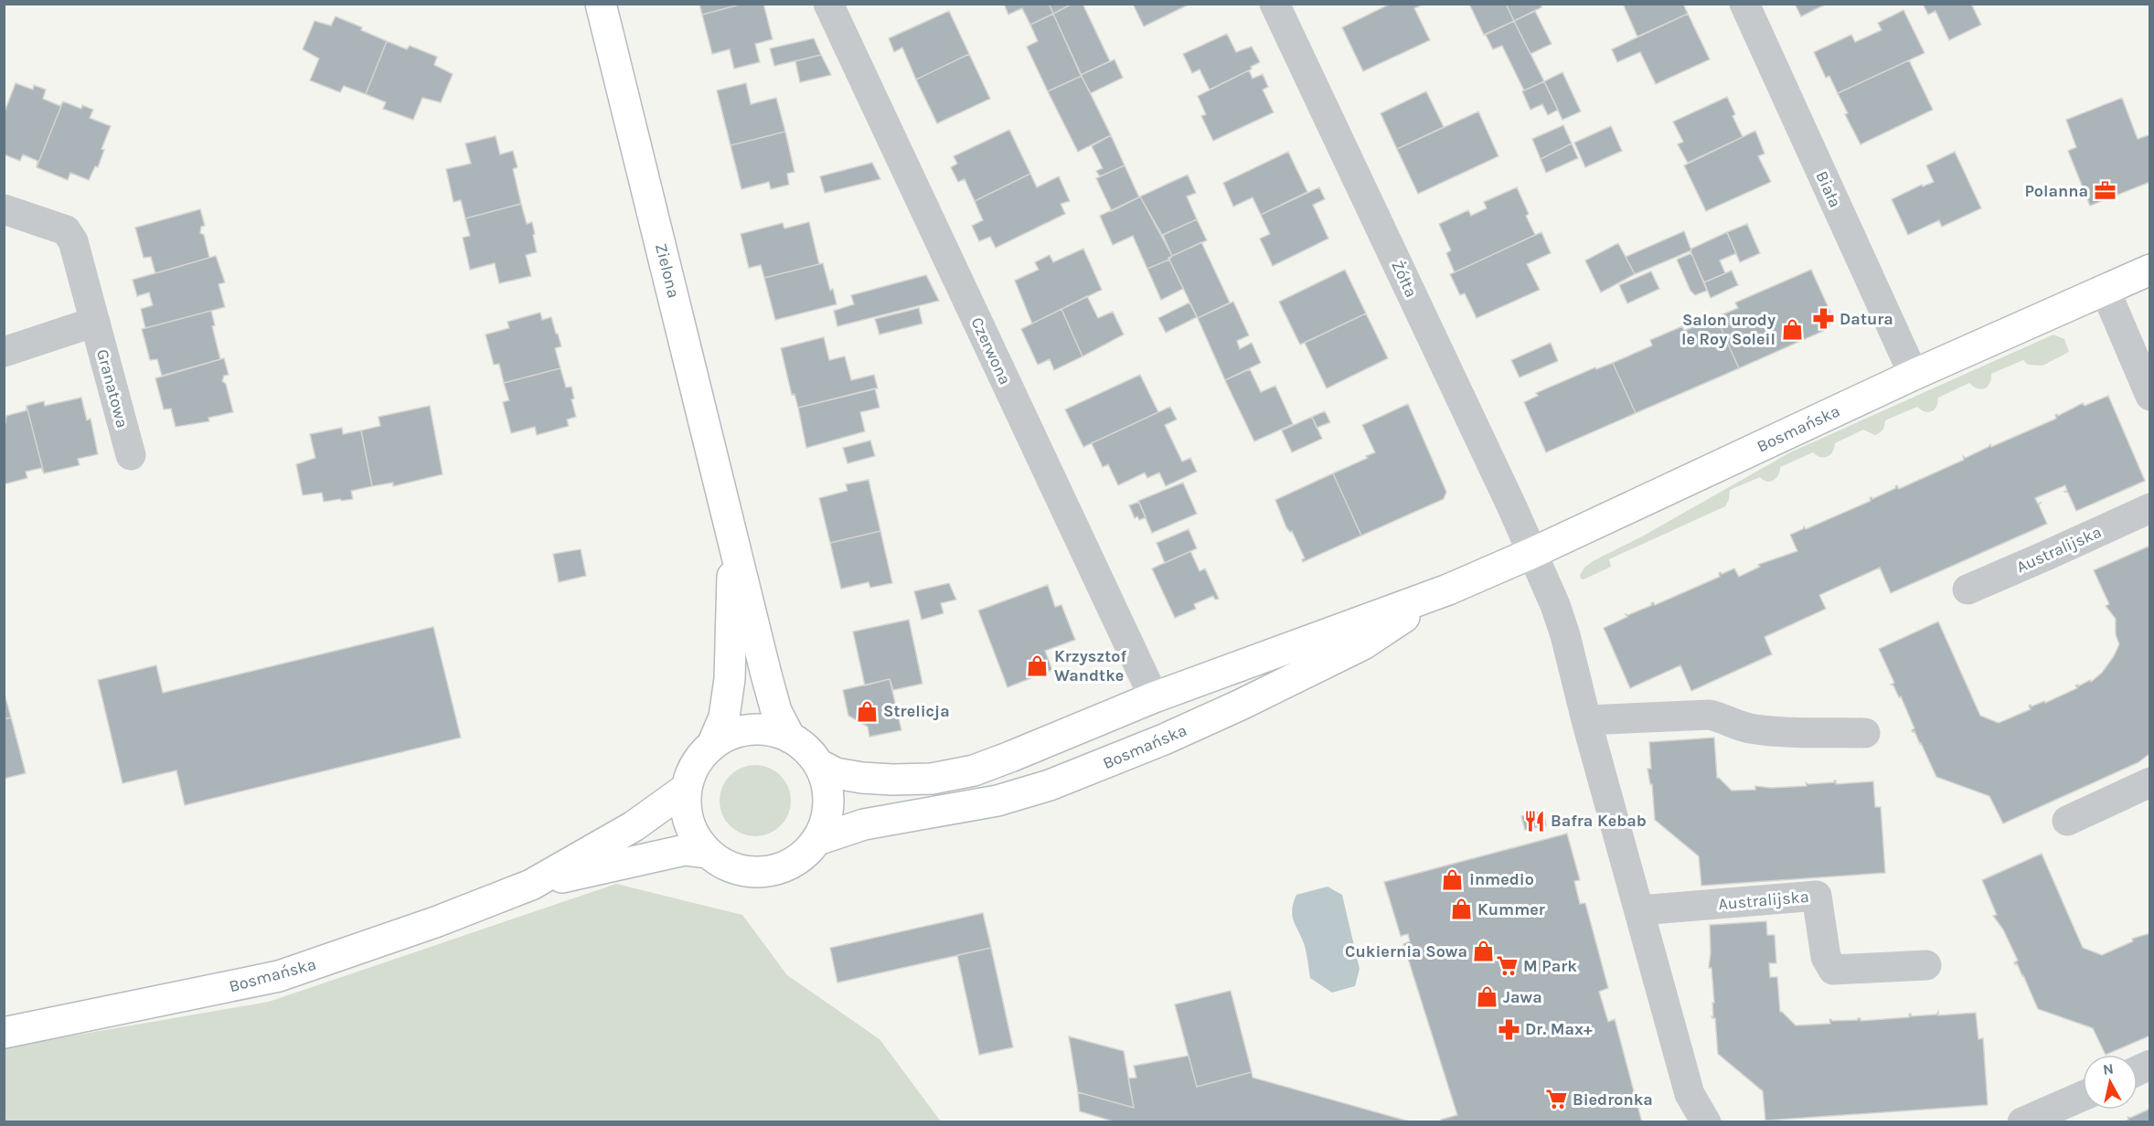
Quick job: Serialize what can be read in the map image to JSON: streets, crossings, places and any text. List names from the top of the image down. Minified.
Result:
{"streets":{"street":["Biała","Zielona","Żółta","Czerwona","Granatowa","Bosmańska","Australijska"]},"crossings":[["Biała","Bosmańska"],["Zielona","Bosmańska"],["Żółta","Bosmańska"],["Czerwona","Bosmańska"]],"places":{"office":["Polanna"],"pharmacy":["Datura","Dr. Max+"],"shop":["Salon urody le Roy Soleil","Krzysztof Wandtke","Strelicja","inmedio","Kummer","Cukiernia Sowa","Jawa"],"restaurant":["Bafra Kebab"],"supermarket":["M Park","Biedronka"]},"north":"top"}
